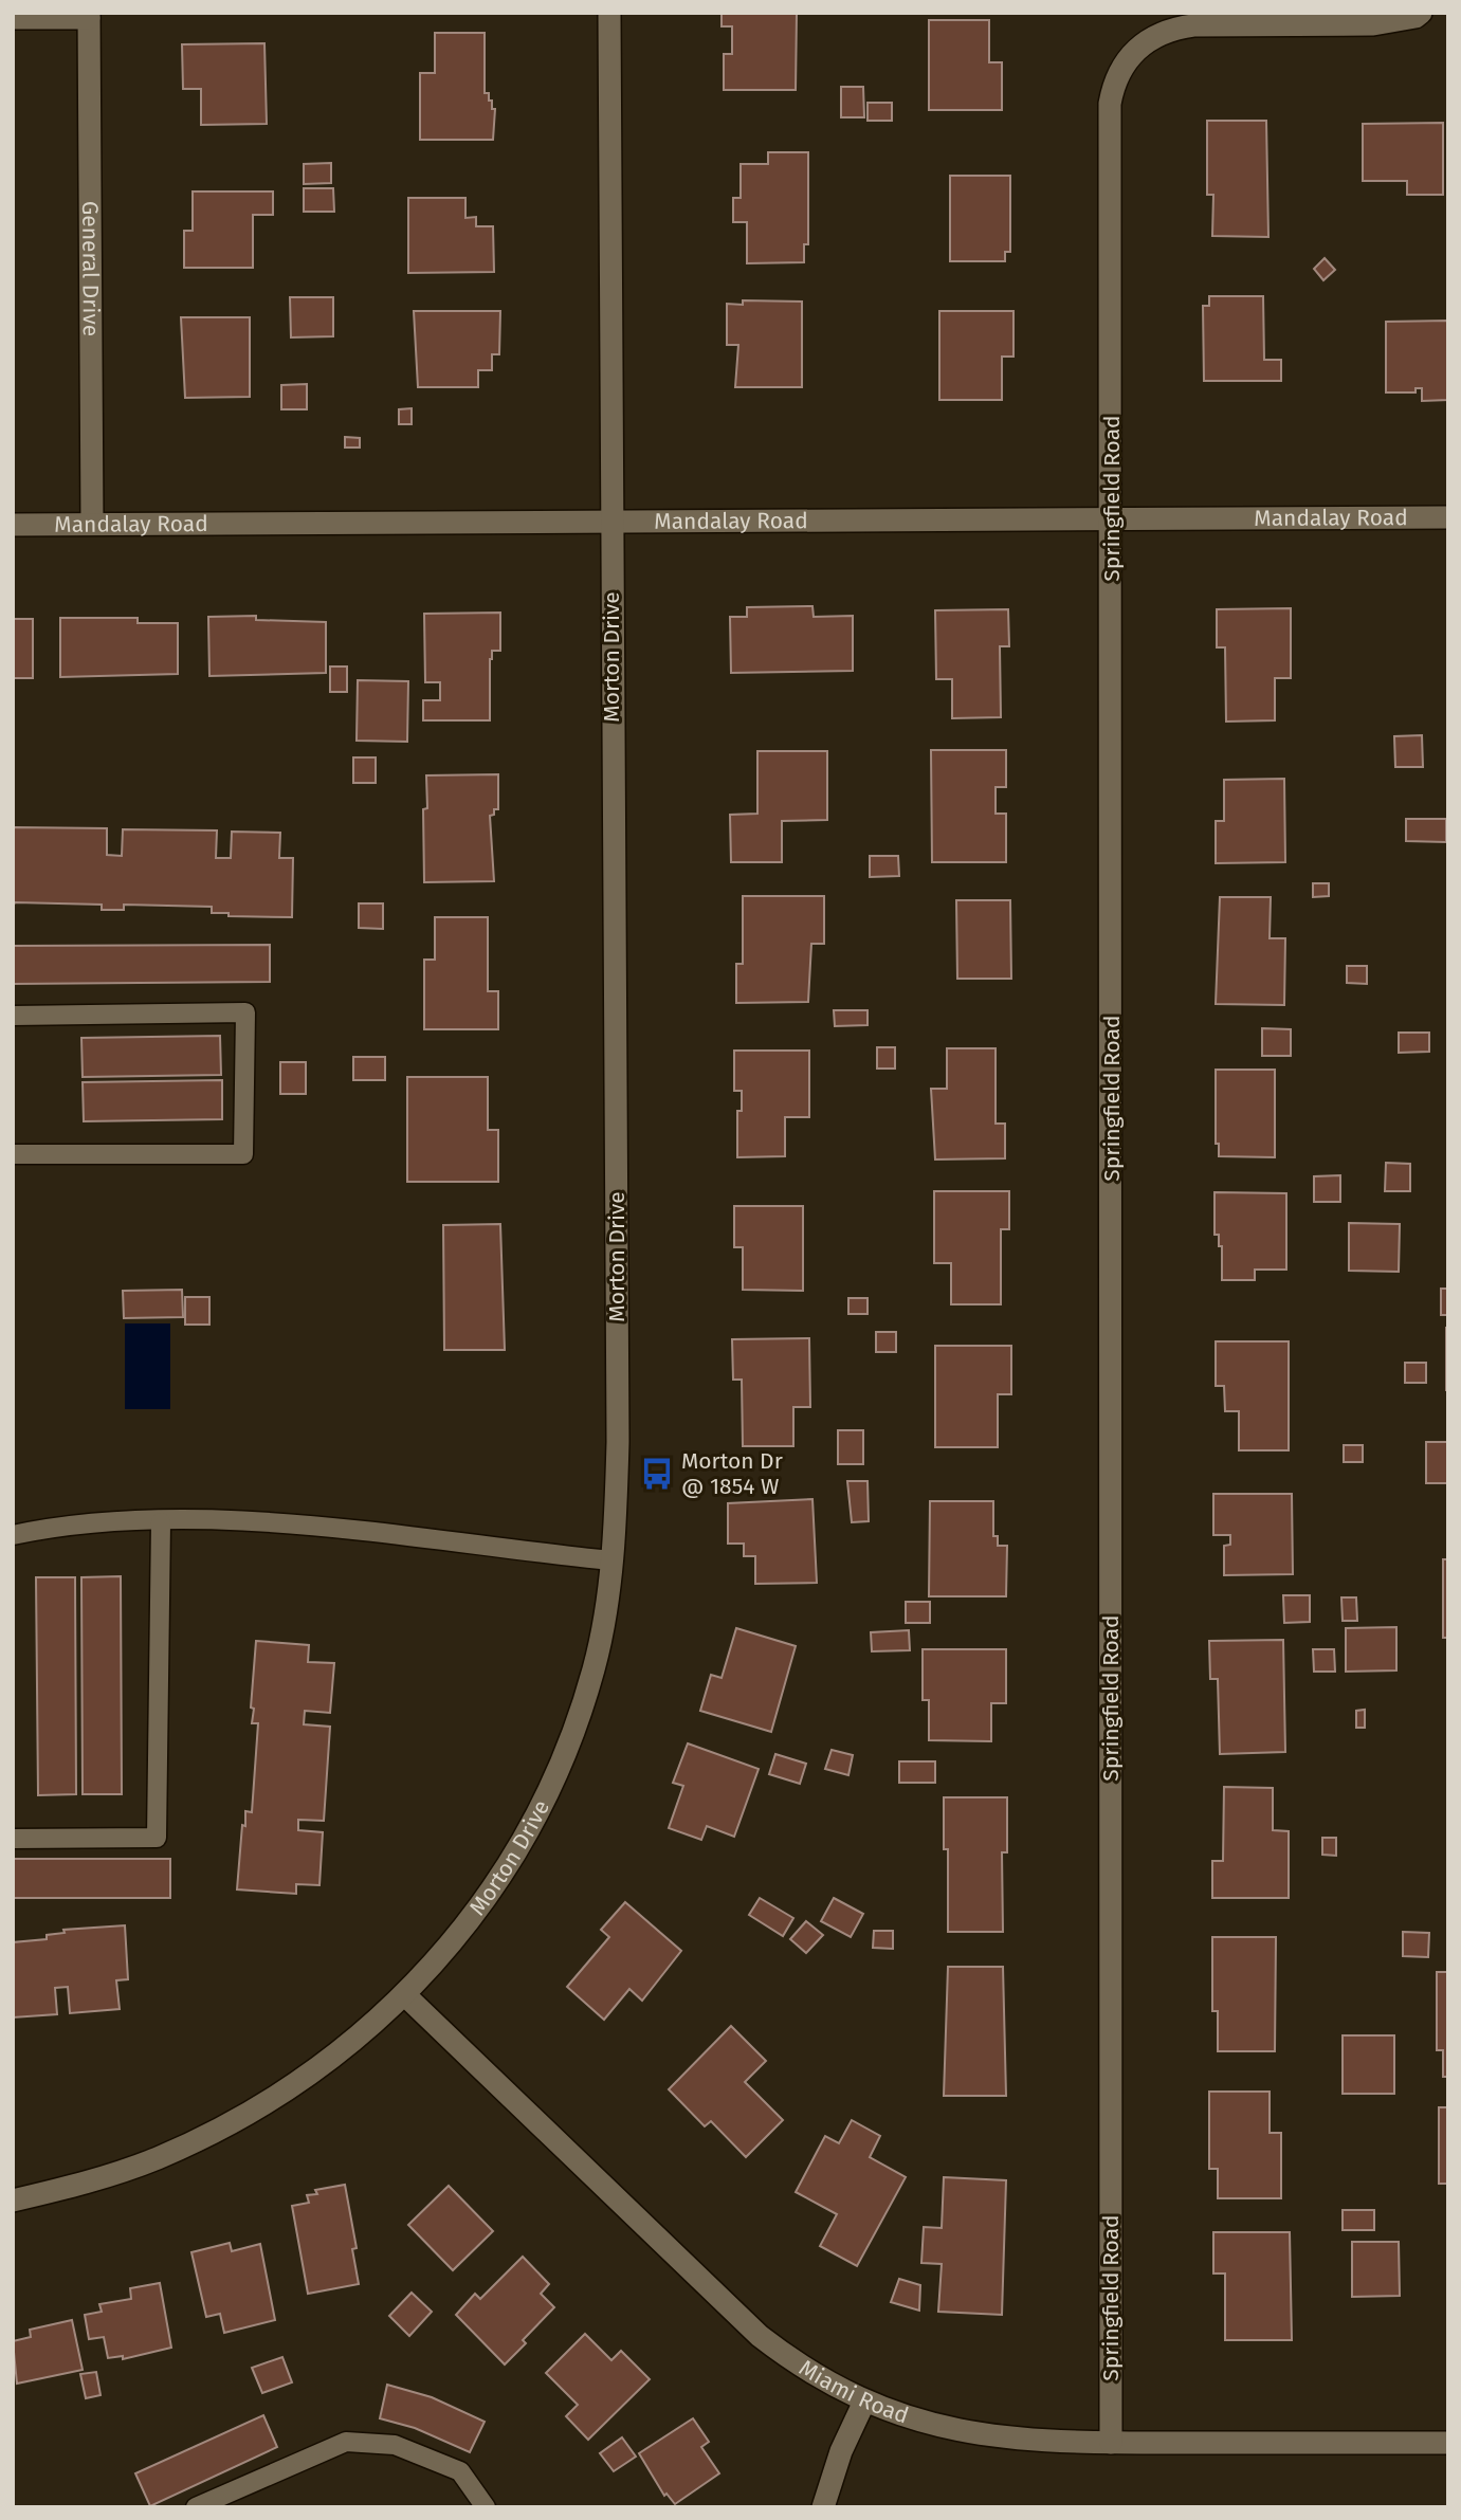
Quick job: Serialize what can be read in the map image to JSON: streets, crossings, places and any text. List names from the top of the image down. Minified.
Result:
{"streets":{"street":["General Drive","Springfield Road","Mandalay Road","Morton Drive","Miami Road"]},"crossings":[["General Drive","Mandalay Road"],["Springfield Road","Mandalay Road"],["Springfield Road","Miami Road"],["Mandalay Road","Morton Drive"],["Morton Drive","Miami Road"]],"places":{"bus stop":["Morton Dr @ 1854 W"]}}
